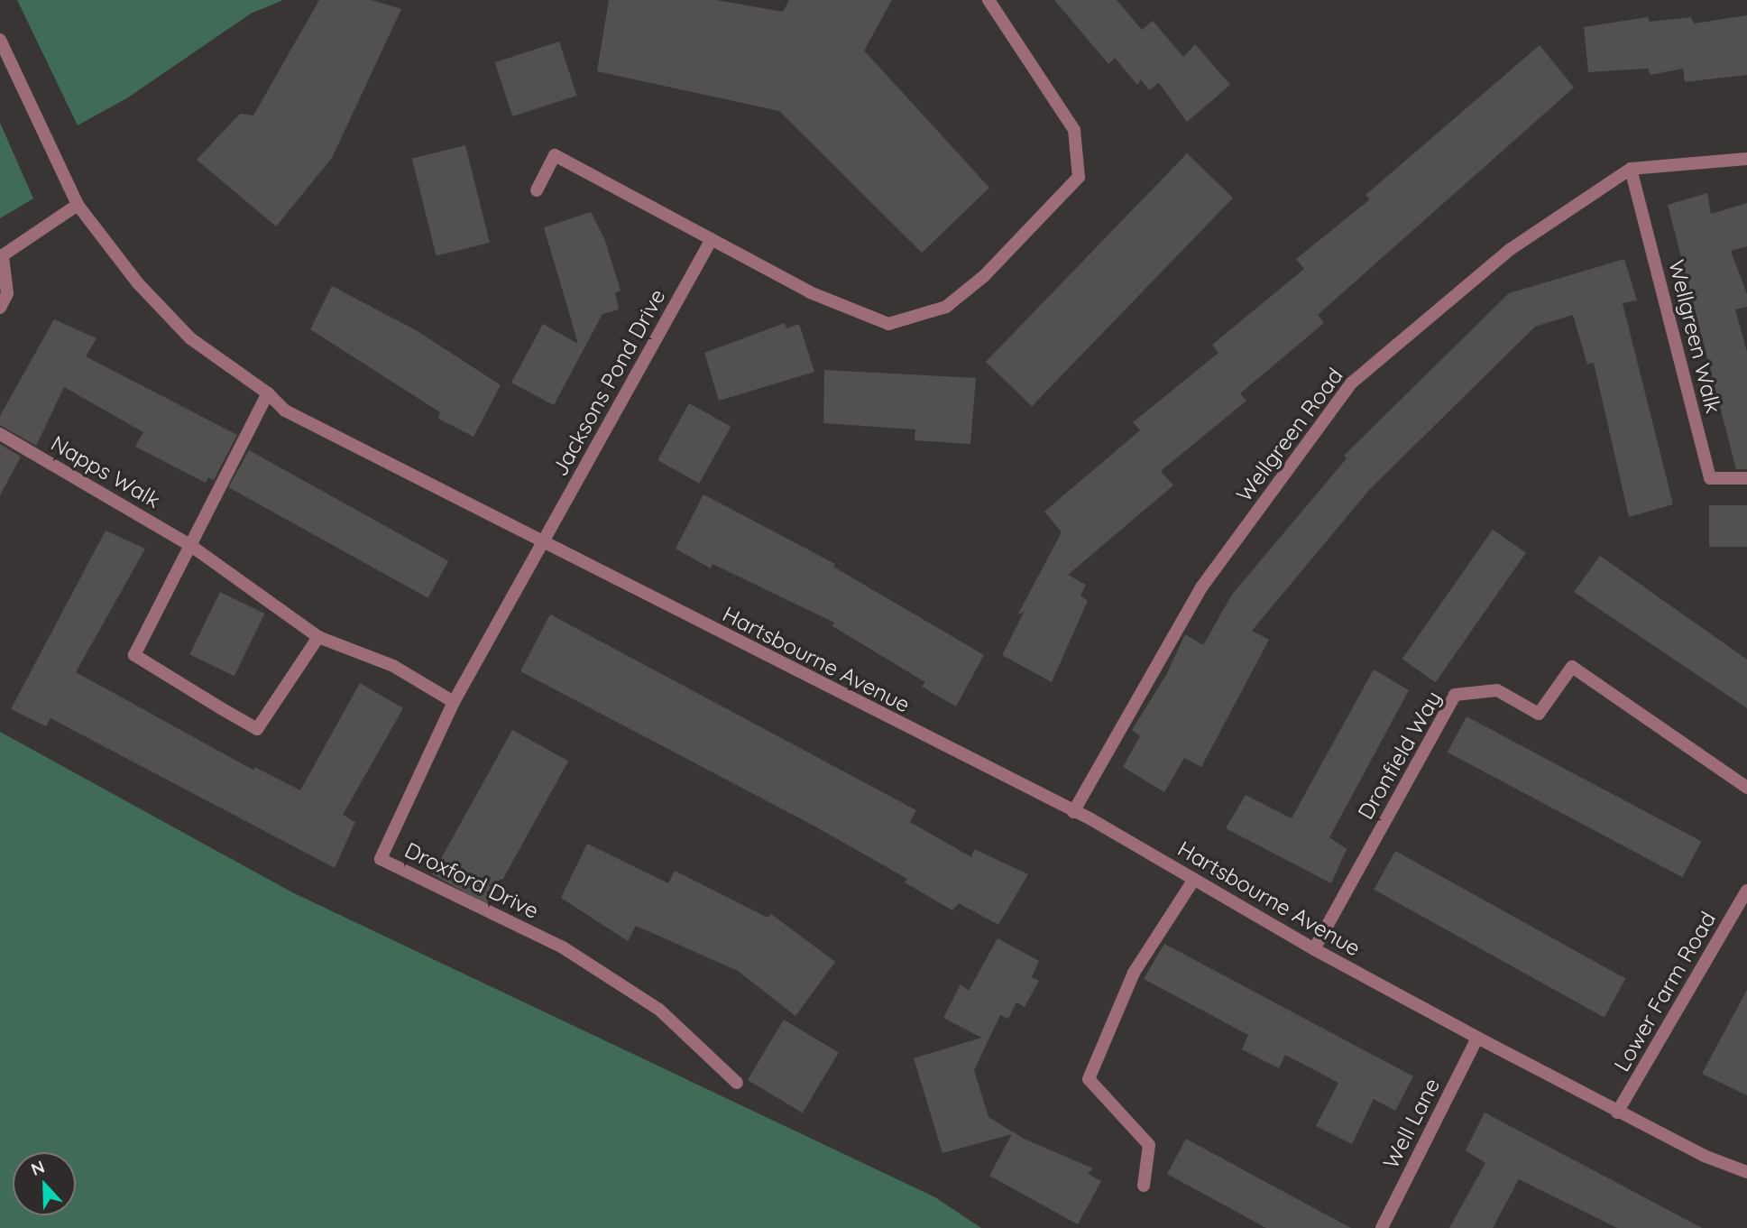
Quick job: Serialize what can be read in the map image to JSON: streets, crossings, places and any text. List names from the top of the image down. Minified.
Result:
{"streets":{"street":["Wellgreen Walk","Jacksons Pond Drive","Wellgreen Road","Napps Walk","Hartsbourne Avenue","Dronfield Way","Droxford Drive","Lower Farm Road","Well Lane"]},"crossings":[["Wellgreen Walk","Wellgreen Road"],["Jacksons Pond Drive","Hartsbourne Avenue"],["Jacksons Pond Drive","Droxford Drive"],["Wellgreen Road","Hartsbourne Avenue"],["Napps Walk","Droxford Drive"],["Hartsbourne Avenue","Dronfield Way"],["Hartsbourne Avenue","Droxford Drive"],["Hartsbourne Avenue","Lower Farm Road"],["Hartsbourne Avenue","Well Lane"]],"north":"top"}
